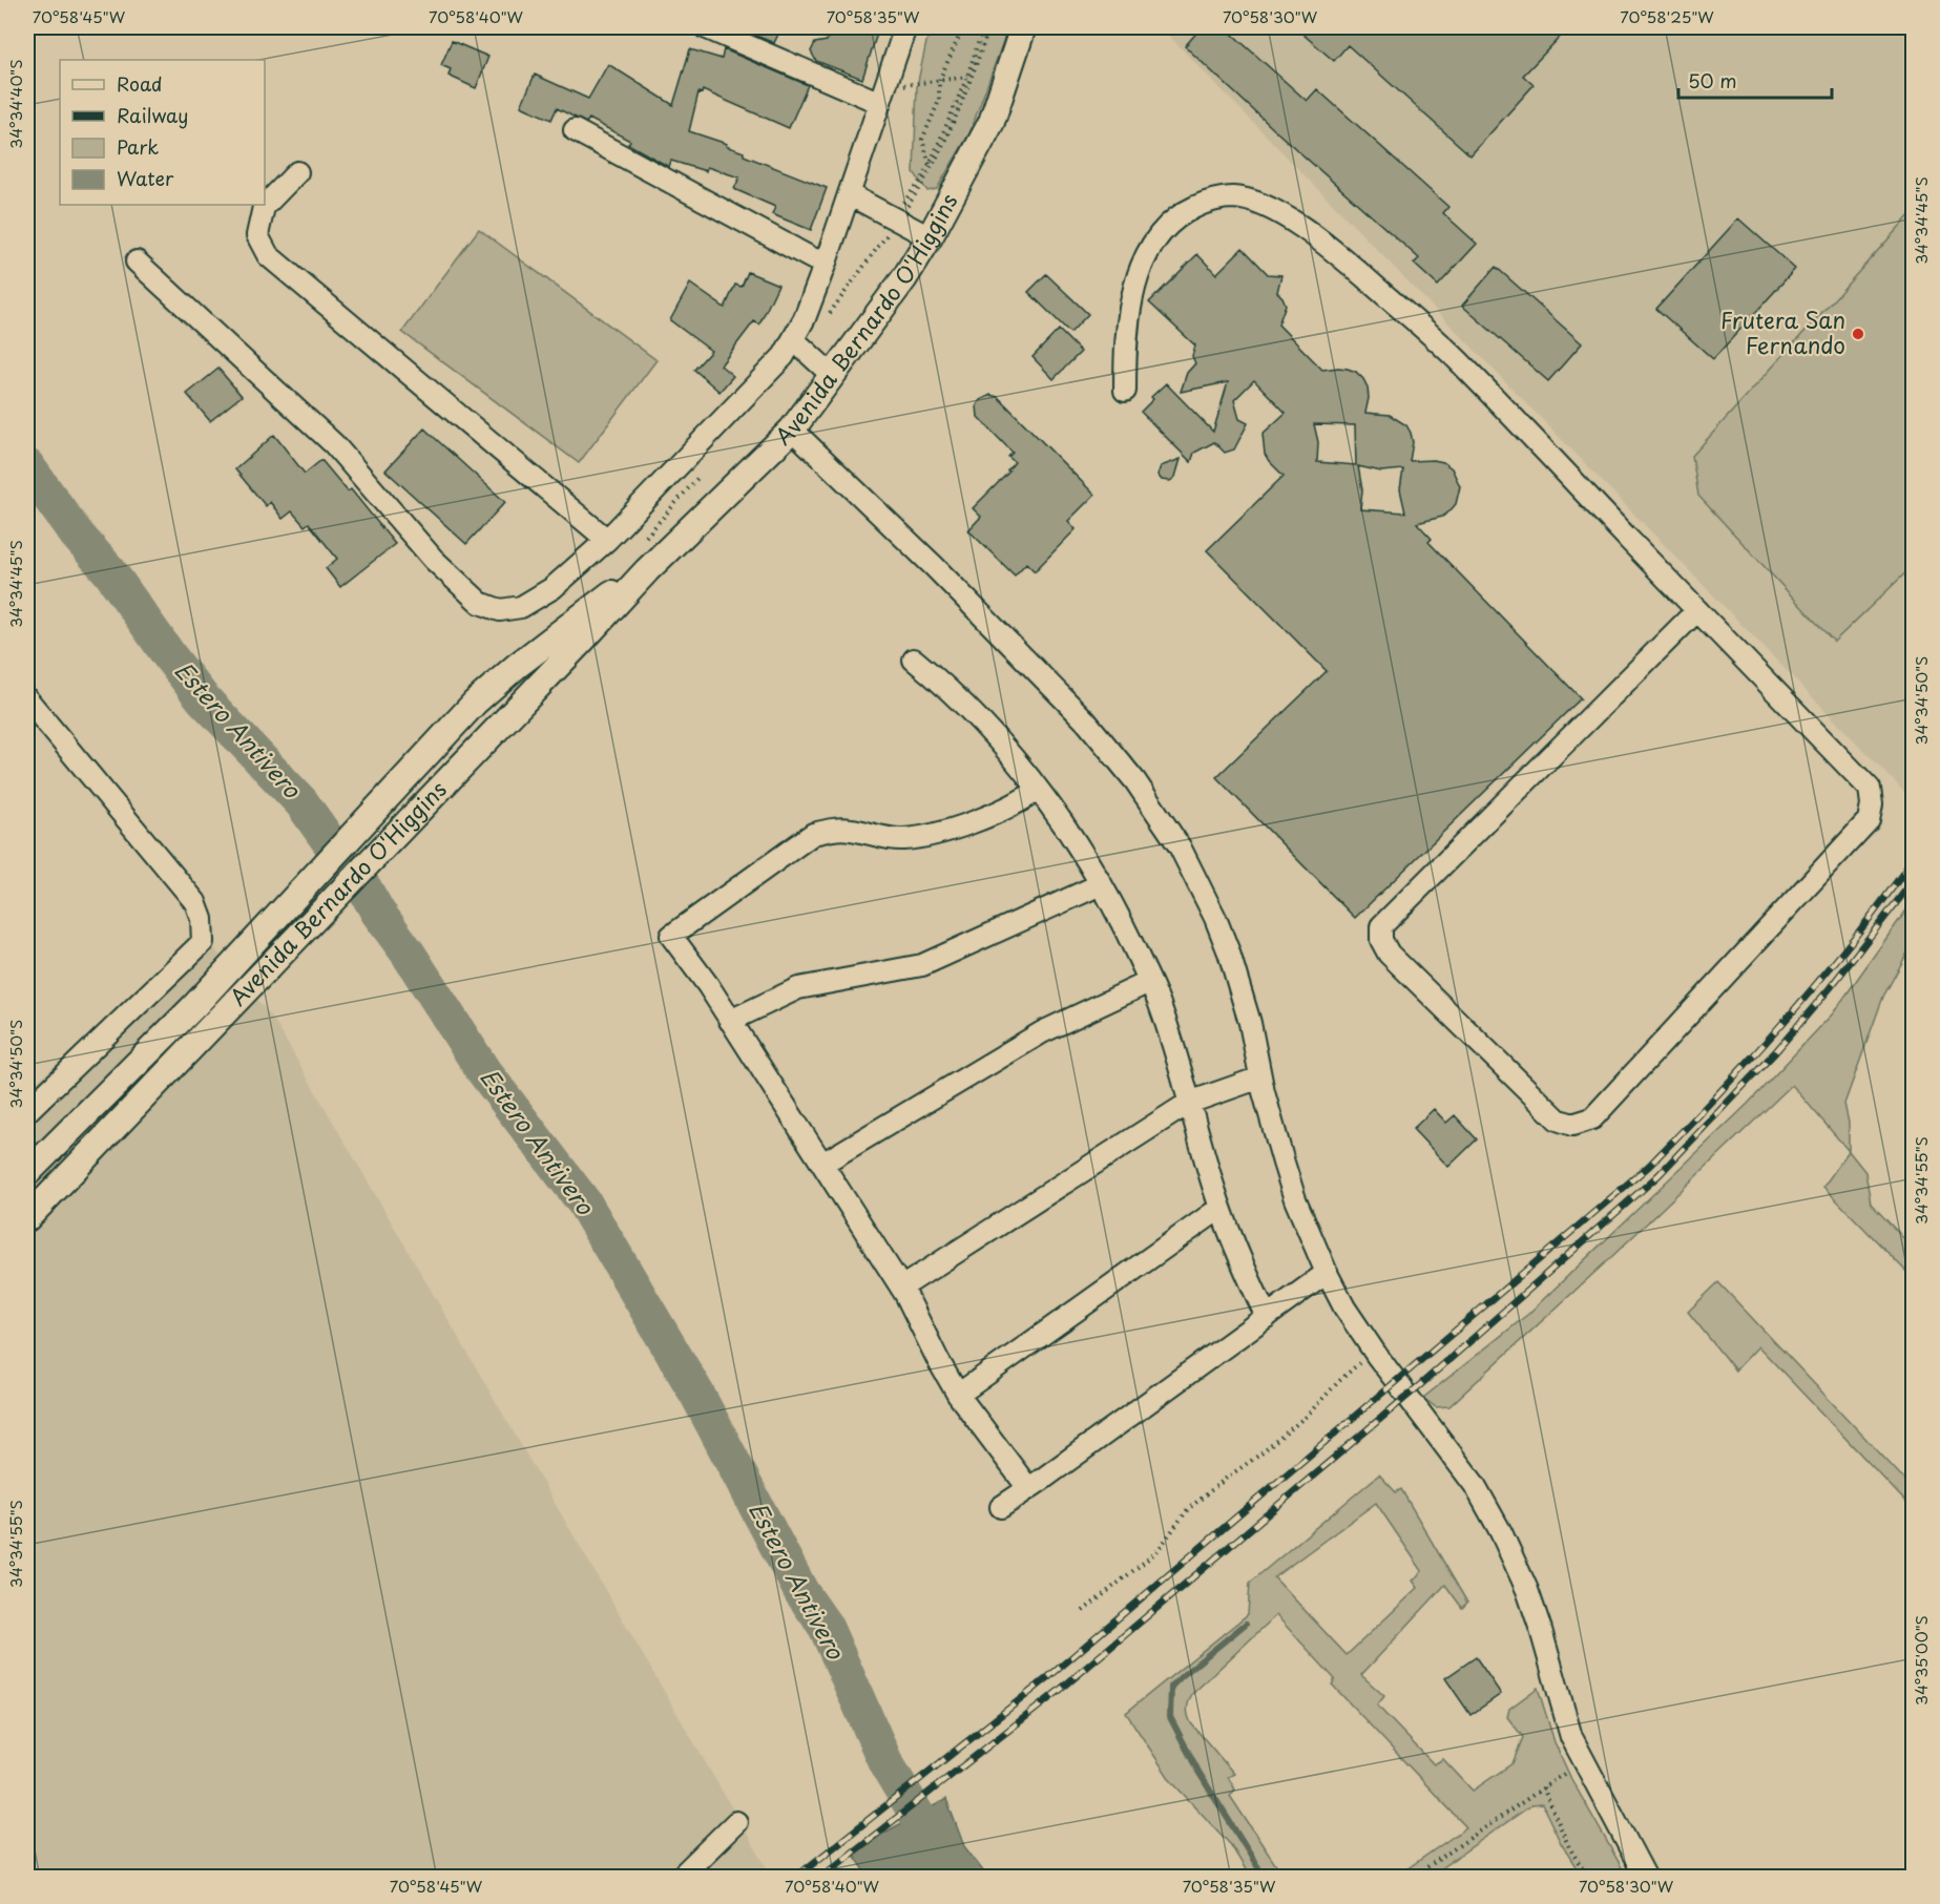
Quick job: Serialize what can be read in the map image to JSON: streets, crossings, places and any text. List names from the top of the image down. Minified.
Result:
{"streets":{"main road":["Avenida Bernardo O'Higgins"]},"water":["Estero Antivero"],"places":["Frutera San Fernando"],"legend":["Road","Railway","Park","Water"],"scale_bar":"50 m","coordinates":["70°58'45\"W","70°58'40\"W","70°58'35\"W","70°58'30\"W","70°58'25\"W","34°34'40\"S","34°34'45\"S","34°34'50\"S","34°34'55\"S","34°35'00\"S"]}
